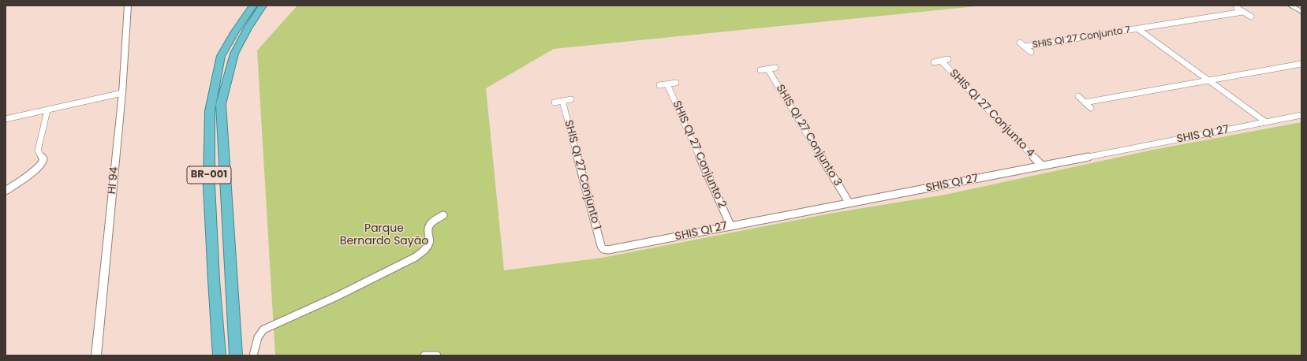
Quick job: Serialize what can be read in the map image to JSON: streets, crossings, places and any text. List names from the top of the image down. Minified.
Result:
{"streets":{"highway":["BR-001"],"street":["SHIS QI 27 Conjunto 7","SHIS QI 27 Conjunto 4","SHIS QI 27","SHIS QI 27 Conjunto 3","SHIS QI 27 Conjunto 2","SHIS QI 27 Conjunto 1","HI 94"]},"crossings":[["SHIS QI 27 Conjunto 4","SHIS QI 27"],["SHIS QI 27","SHIS QI 27 Conjunto 3"],["SHIS QI 27","SHIS QI 27 Conjunto 2"],["SHIS QI 27","SHIS QI 27 Conjunto 1"]],"parks":["Parque Bernardo Sayão"]}
